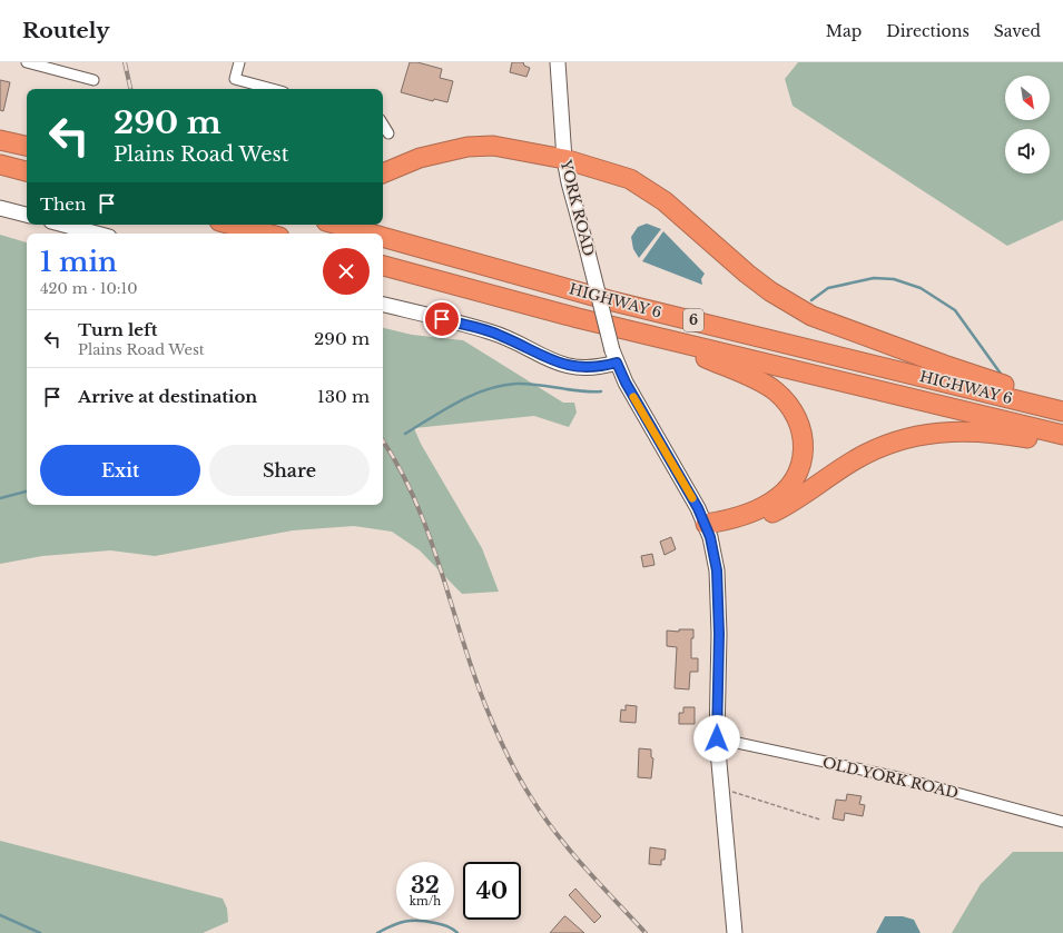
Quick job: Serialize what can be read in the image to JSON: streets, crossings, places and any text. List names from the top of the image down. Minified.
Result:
{"streets":{"highway":["HIGHWAY 6","6"],"main road":["YORK ROAD"],"street":["OLD YORK ROAD"]},"north":"bottom right","page":{"header":"Routely","nav":["Map","Directions","Saved"],"turn":["290 m","Plains Road West"],"then":"Then","heading":["1 min","420 m · 10:10"],"list":[{"name":"Turn left","note":"Plains Road West","value":"290 m"},{"name":"Arrive at destination","value":"130 m"}],"buttons":["Exit","Share"],"speed":"32 km/h","limit":"40"}}
